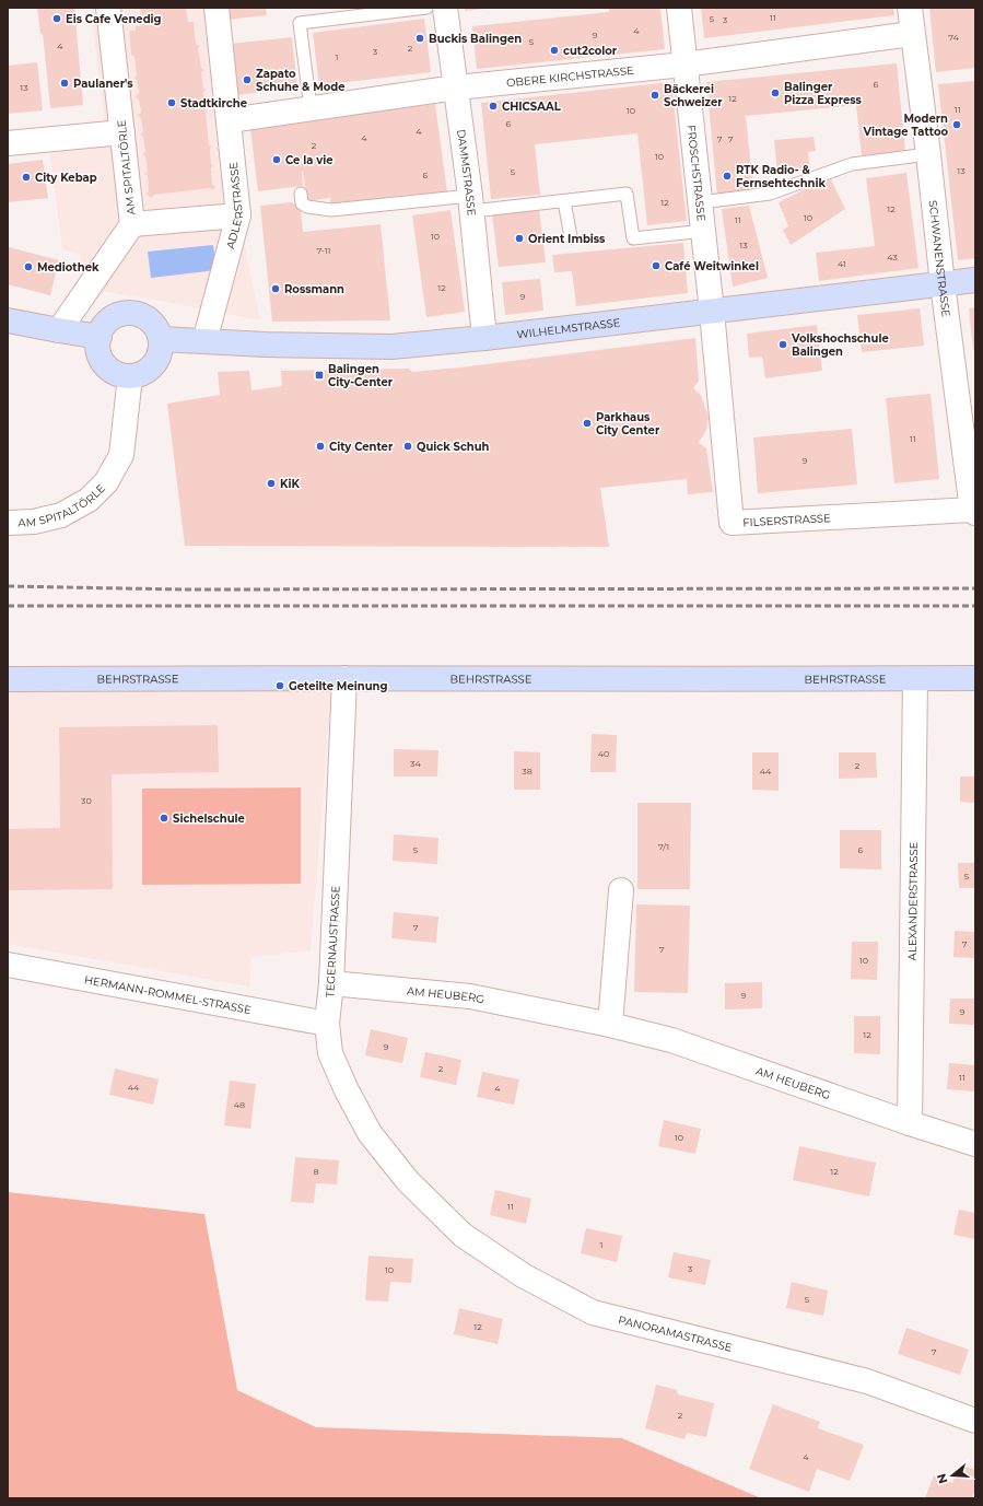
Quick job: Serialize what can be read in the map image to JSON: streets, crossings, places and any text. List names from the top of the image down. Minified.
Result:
{"streets":{"street":["OBERE KIRCHSTRASSE","AM SPITALTÖRLE","DAMMSTRASSE","FROSCHSTRASSE","ADLERSTRASSE","SCHWANENSTRASSE","WILHELMSTRASSE","FILSERSTRASSE","BEHRSTRASSE","ALEXANDERSTRASSE","TEGERNAUSTRASSE","HERMANN-ROMMEL-STRASSE","AM HEUBERG","PANORAMASTRASSE"]},"crossings":[["OBERE KIRCHSTRASSE","DAMMSTRASSE"],["OBERE KIRCHSTRASSE","FROSCHSTRASSE"],["OBERE KIRCHSTRASSE","ADLERSTRASSE"],["OBERE KIRCHSTRASSE","SCHWANENSTRASSE"],["AM SPITALTÖRLE","WILHELMSTRASSE"],["DAMMSTRASSE","WILHELMSTRASSE"],["FROSCHSTRASSE","WILHELMSTRASSE"],["FROSCHSTRASSE","FILSERSTRASSE"],["ADLERSTRASSE","WILHELMSTRASSE"],["SCHWANENSTRASSE","WILHELMSTRASSE"],["SCHWANENSTRASSE","FILSERSTRASSE"],["WILHELMSTRASSE","FILSERSTRASSE"],["BEHRSTRASSE","ALEXANDERSTRASSE"],["BEHRSTRASSE","TEGERNAUSTRASSE"],["ALEXANDERSTRASSE","AM HEUBERG"],["TEGERNAUSTRASSE","HERMANN-ROMMEL-STRASSE"],["TEGERNAUSTRASSE","AM HEUBERG"],["TEGERNAUSTRASSE","PANORAMASTRASSE"]],"places":{"other":["Eis Cafe Venedig","Buckis Balingen","cut2color","Zapato Schuhe & Mode","Paulaner's","Balinger Pizza Express","Bäckerei Schweizer","Stadtkirche","CHICSAAL","Modern Vintage Tattoo","Ce la vie","RTK Radio- & Fernsehtechnik","City Kebap","Orient Imbiss","Café Weitwinkel","Mediothek","Rossmann","Volkshochschule Balingen","Parkhaus City Center","City Center","Quick Schuh","KiK","Geteilte Meinung","Sichelschule"],"transit":["Balingen City-Center"]},"house_numbers":["11","5","3","4","9","74","5","4","2","3","1","6","13","12","11","10","6","4","4","7","7","2","10","13","5","6","12","12","10","11","10","13","7-11","43","41","12","9","11","9","40","34","2","38","44","30","7/1","5","6","5","7","7","7","10","9","9","12","9","2","11","44","4","48","10","8","12","11","1","3","10","5","12","7","2","4"],"north":"left"}
